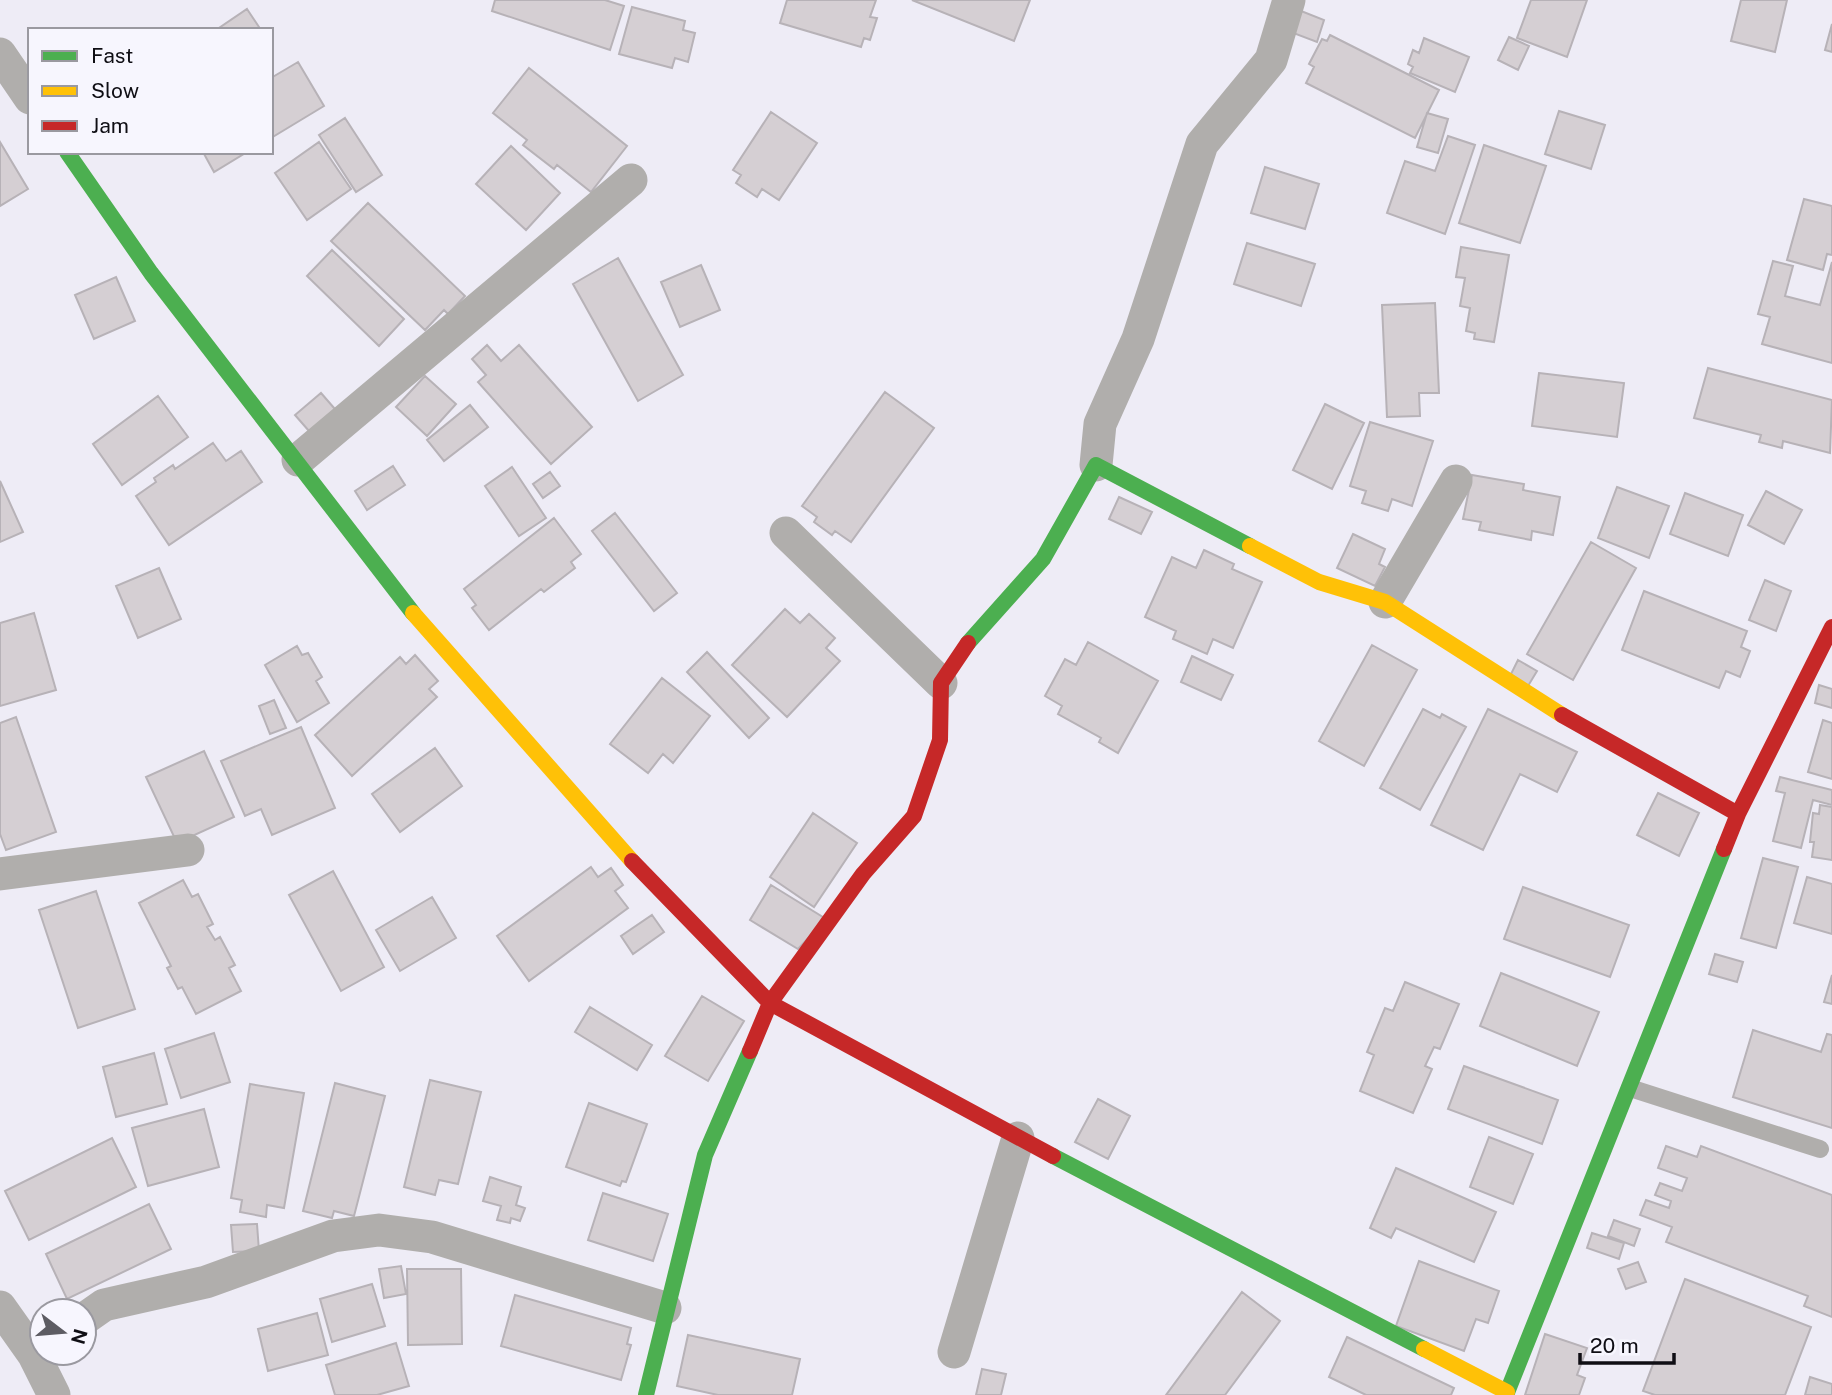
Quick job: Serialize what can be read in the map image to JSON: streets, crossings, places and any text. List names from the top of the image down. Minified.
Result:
{"legend":["Fast","Slow","Jam"],"scale_bar":"20 m","north":"right"}
